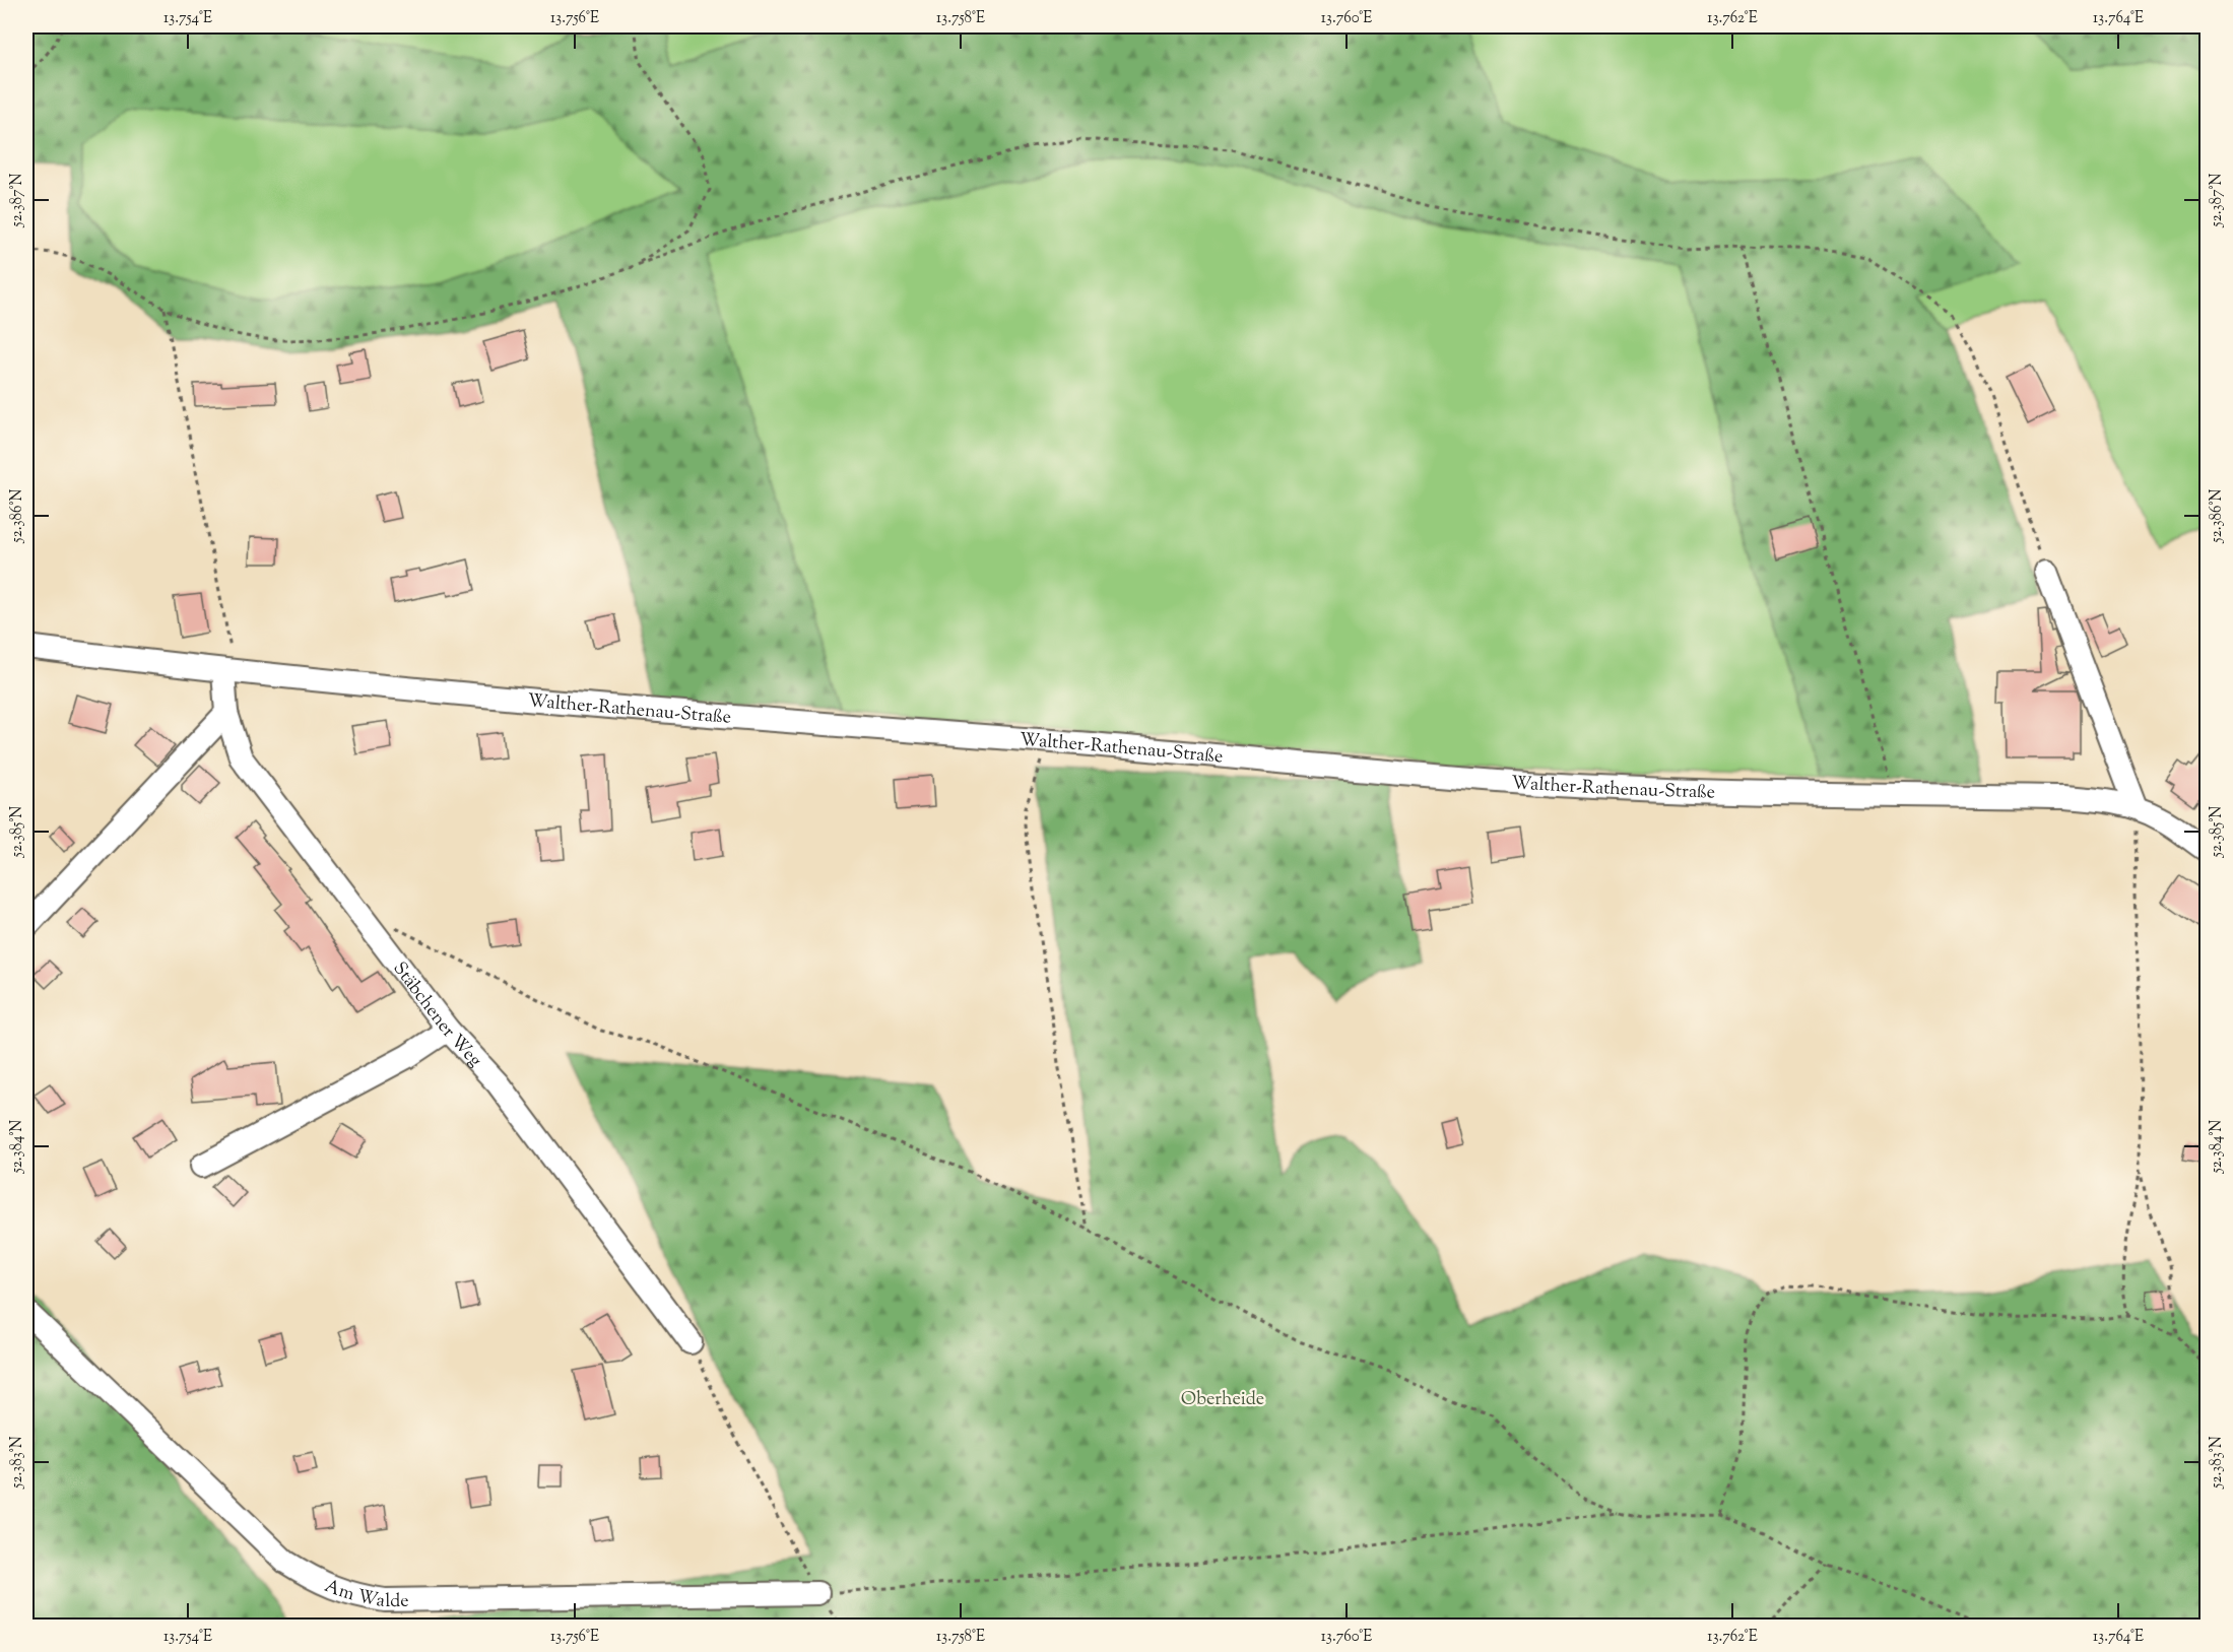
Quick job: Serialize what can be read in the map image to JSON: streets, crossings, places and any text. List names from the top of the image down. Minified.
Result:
{"streets":{"street":["Walther-Rathenau-Straße","Stäbchener Weg","Am Walde"]},"crossings":[["Walther-Rathenau-Straße","Stäbchener Weg"]],"parks":["Oberheide"],"coordinates":["13.754°E","13.756°E","13.758°E","13.760°E","13.762°E","13.764°E","52.387°N","52.386°N","52.385°N","52.384°N","52.383°N"]}
